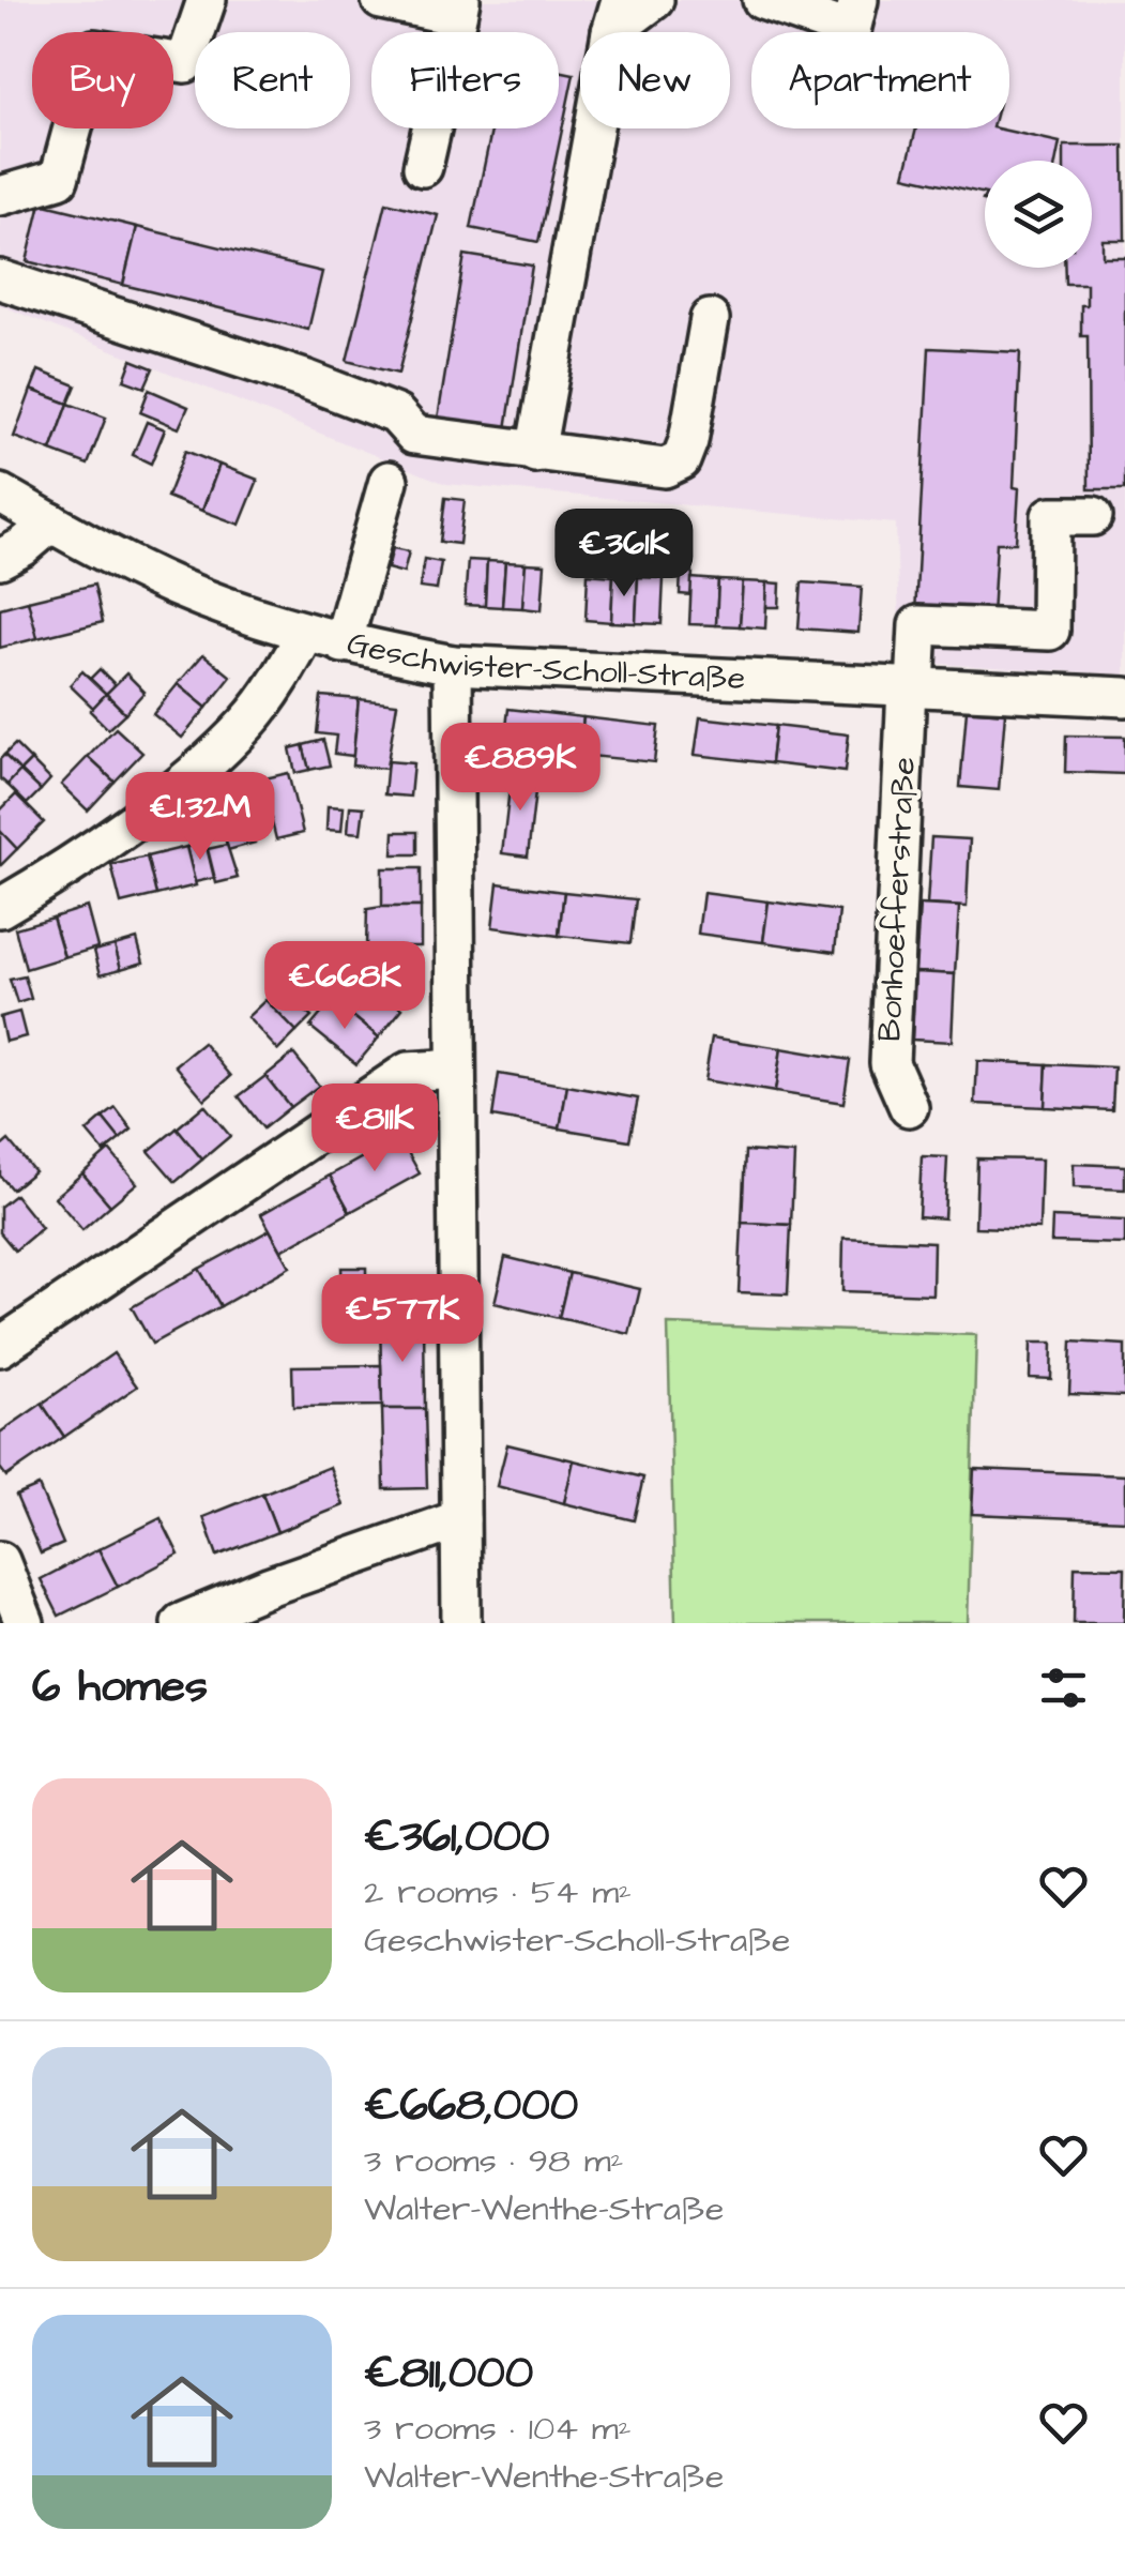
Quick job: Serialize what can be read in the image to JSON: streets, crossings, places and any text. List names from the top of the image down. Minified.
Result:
{"streets":{"street":["Geschwister-Scholl-Straße","Bonhoefferstraße"]},"crossings":[["Geschwister-Scholl-Straße","Bonhoefferstraße"]],"page":{"chip":["Buy","Rent","Filters","New","Apartment"],"price":["€361K","€889K","€1.32M","€668K","€811K","€577K"],"heading":"6 homes","list":[{"name":"€361,000","note":"2 rooms · 54 m² · Geschwister-Scholl-Straße"},{"name":"€668,000","note":"3 rooms · 98 m² · Walter-Wenthe-Straße"},{"name":"€811,000","note":"3 rooms · 104 m² · Walter-Wenthe-Straße"}]}}
